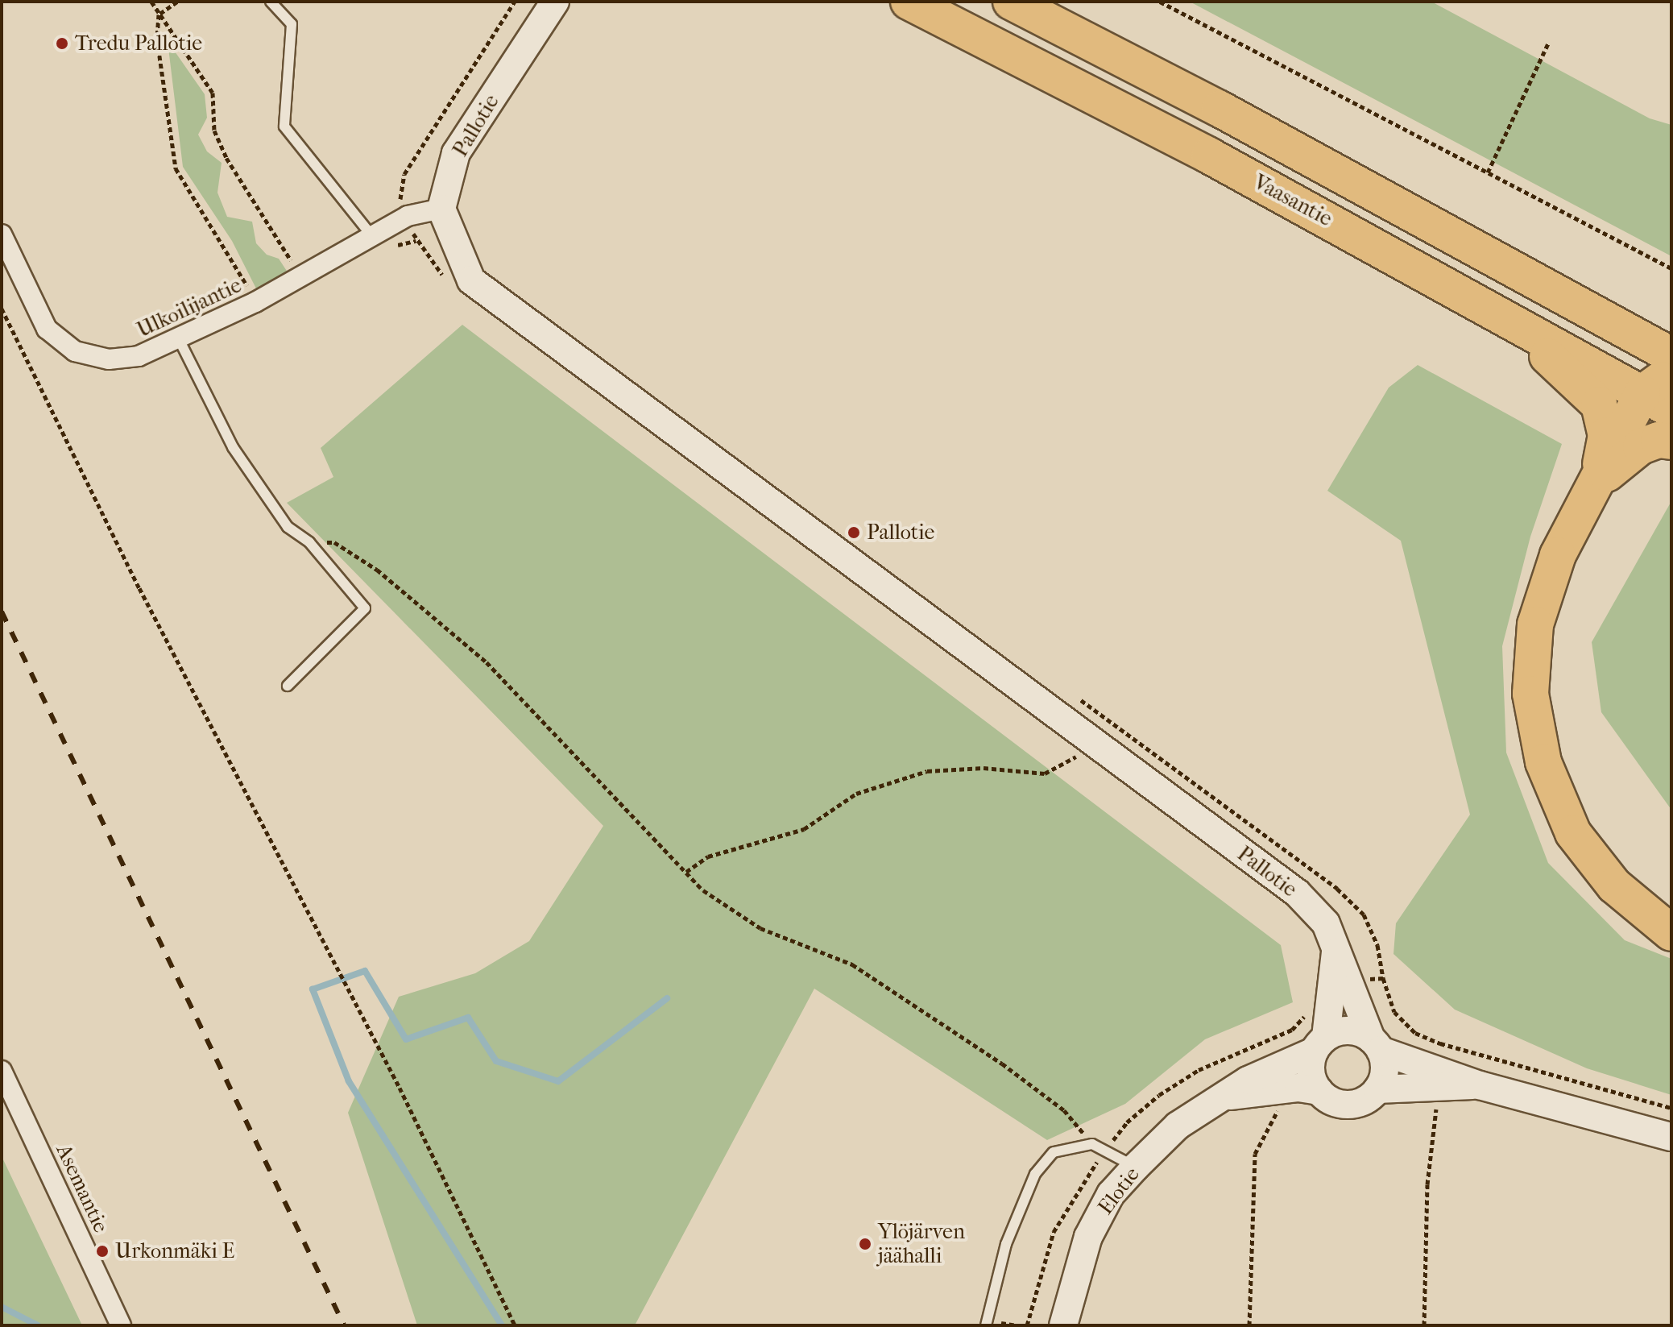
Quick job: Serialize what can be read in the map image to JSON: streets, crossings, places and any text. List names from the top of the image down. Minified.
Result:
{"streets":{"highway":["Vaasantie"],"street":["Pallotie","Ulkoilijantie","Asemantie","Elotie"]},"crossings":[["Pallotie","Ulkoilijantie"],["Pallotie","Elotie"]],"places":["Tredu Pallotie","Pallotie","Ylöjärven jäähalli","Urkonmäki E"]}
